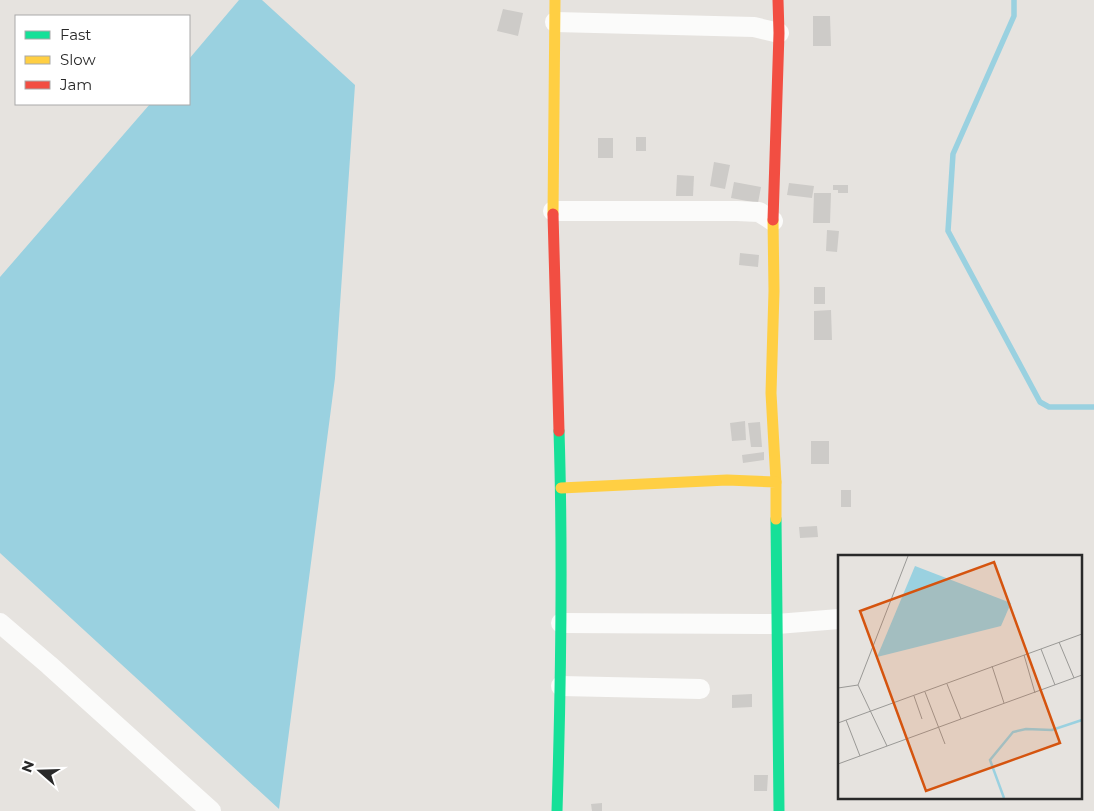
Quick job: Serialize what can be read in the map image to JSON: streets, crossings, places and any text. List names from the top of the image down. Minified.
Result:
{"legend":["Fast","Slow","Jam"],"north":"left"}
